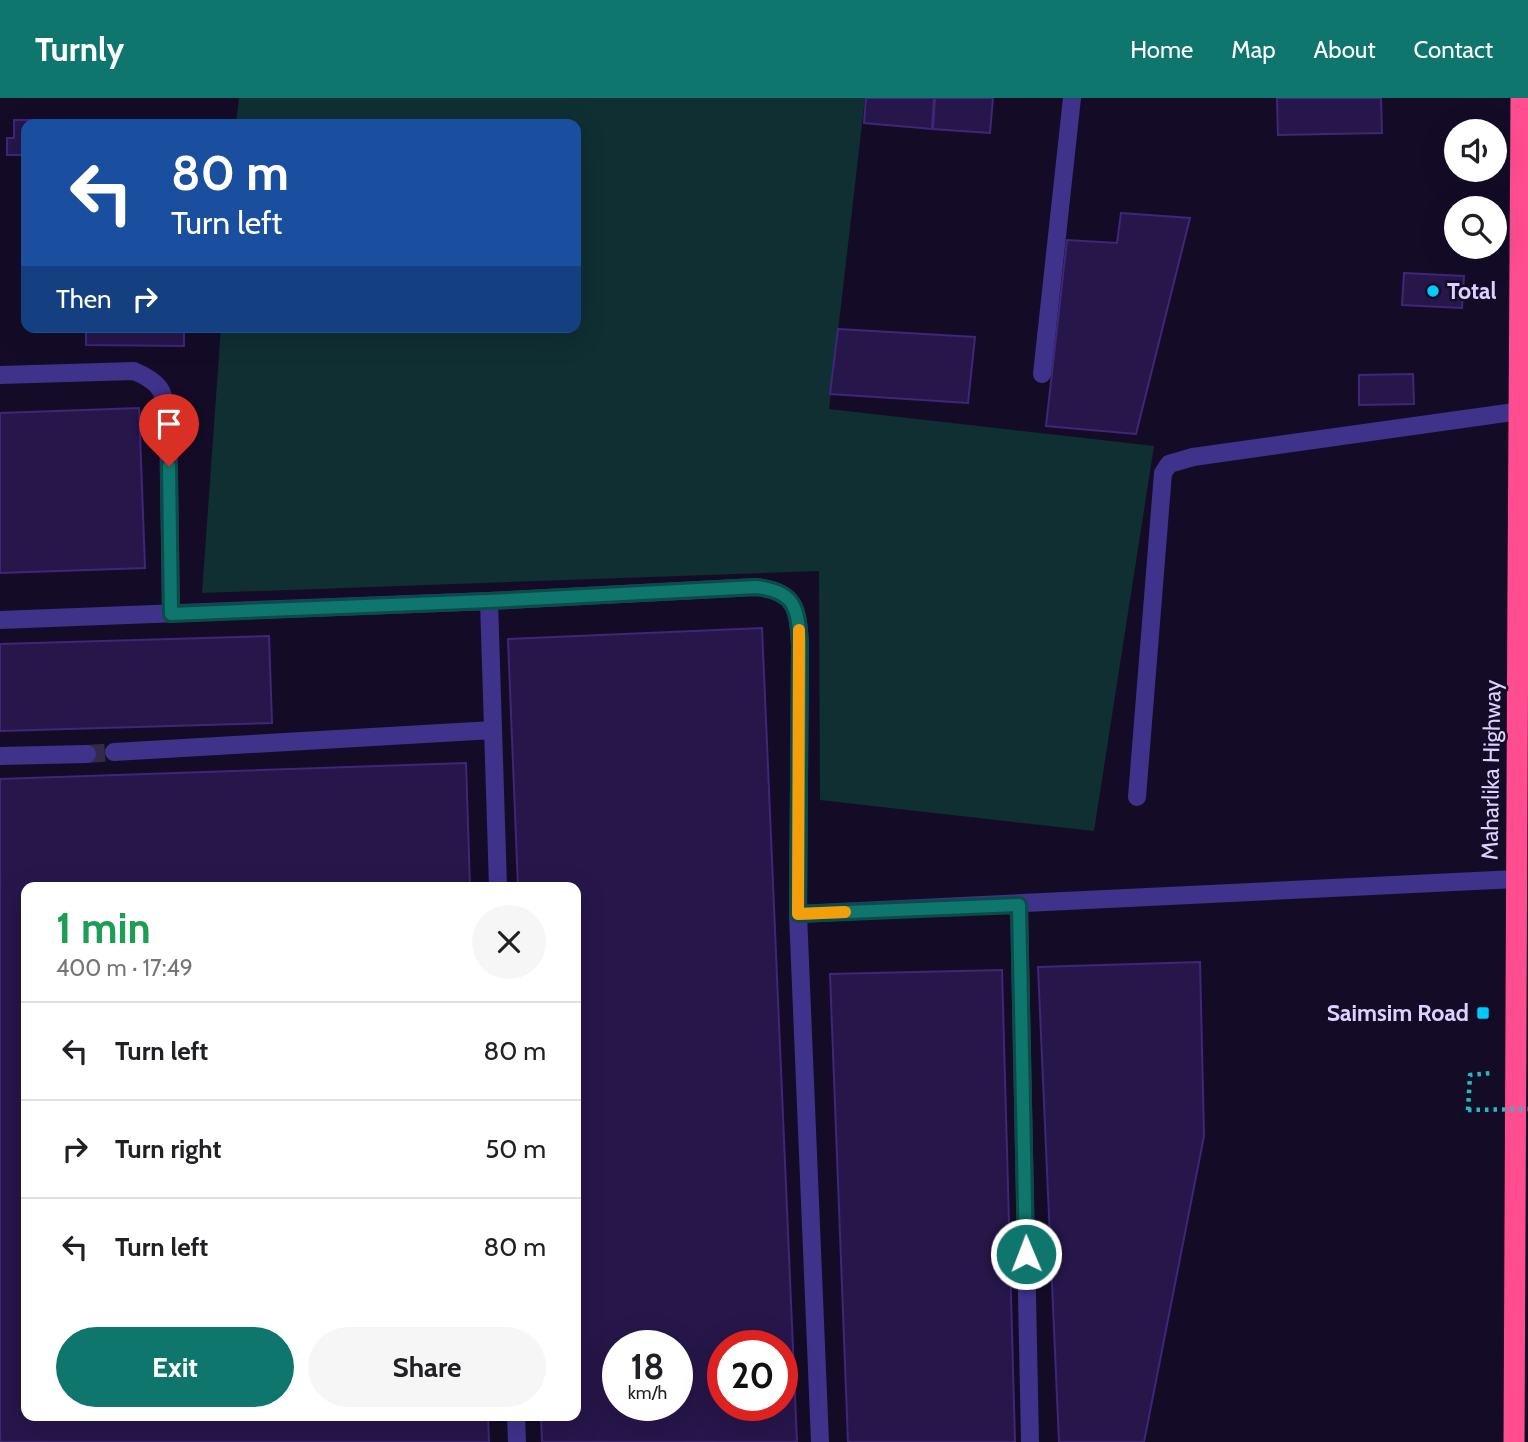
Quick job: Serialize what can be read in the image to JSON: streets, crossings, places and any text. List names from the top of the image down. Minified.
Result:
{"streets":{"highway":["Maharlika Highway"]},"places":{"other":["Total"],"transit":["Saimsim Road"]},"page":{"header":"Turnly","nav":["Home","Map","About","Contact"],"turn":["80 m","Turn left"],"then":"Then","heading":["1 min","400 m · 17:49"],"list":[{"name":"Turn left","value":"80 m"},{"name":"Turn right","value":"50 m"},{"name":"Turn left","value":"80 m"}],"buttons":["Exit","Share"],"speed":"18 km/h","limit":"20"}}
